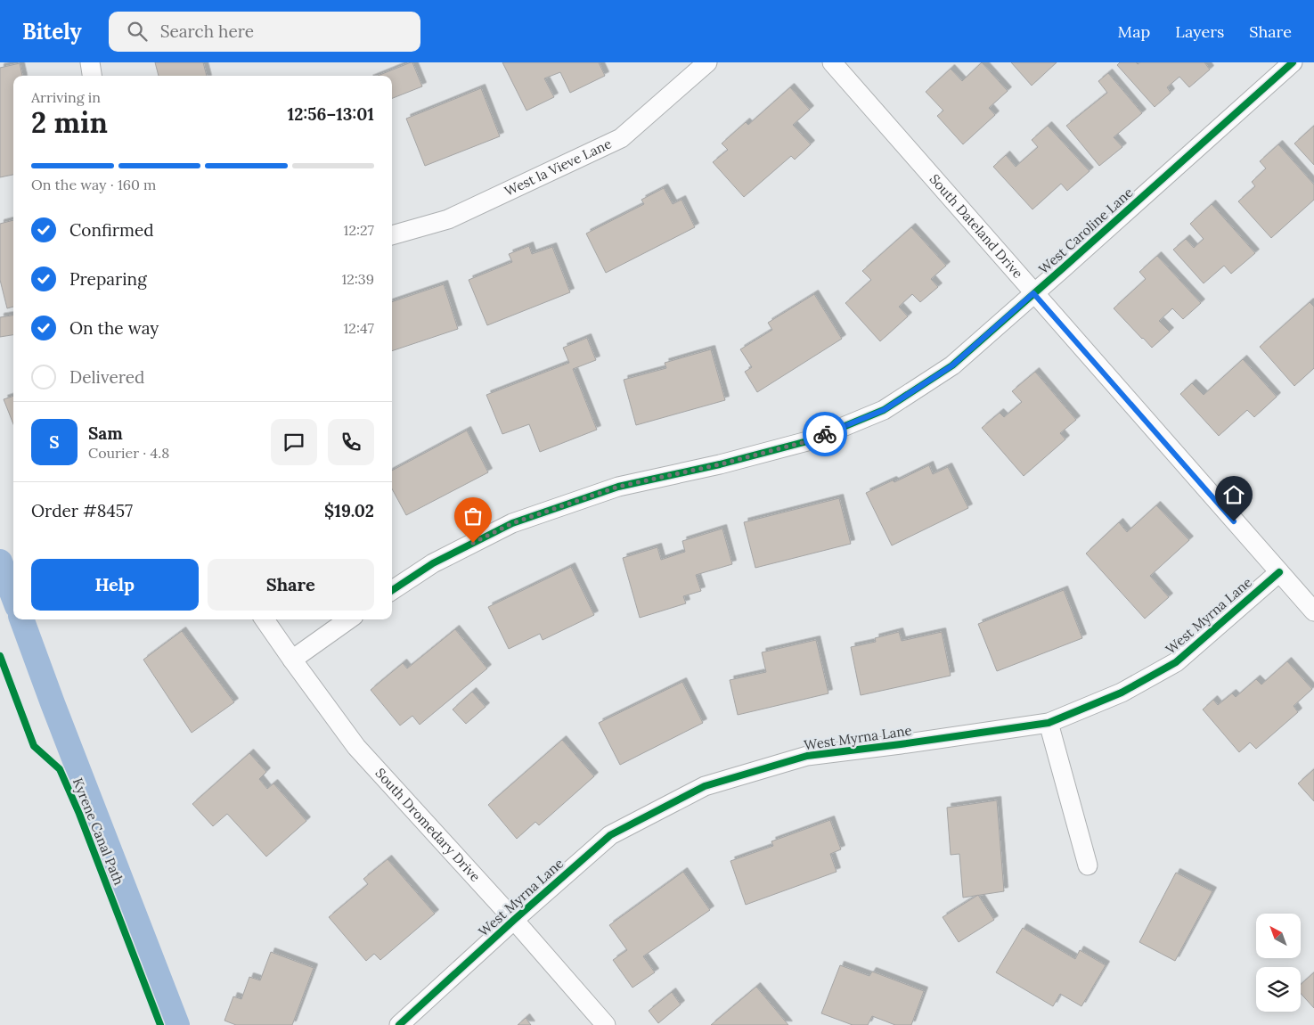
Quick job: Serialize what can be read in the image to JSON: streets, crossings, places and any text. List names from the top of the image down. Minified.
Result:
{"streets":{"street":["West la Vieve Lane","South Dateland Drive","West Caroline Lane","West Myrna Lane","South Dromedary Drive"],"cycle path":["Kyrene Canal Path"]},"crossings":[["South Dateland Drive","West Caroline Lane"],["South Dateland Drive","West Myrna Lane"],["West Myrna Lane","South Dromedary Drive"]],"north":"top left","page":{"header":"Bitely","search":"Search here","nav":["Map","Layers","Share"],"heading":["2 min","Arriving in","12:56–13:01"],"panel":["Sam","Courier · 4.8","Order #8457","$19.02"],"bar":"On the way · 160 m","list":[["Confirmed","12:27"],["Preparing","12:39"],["On the way","12:47"],"Delivered"],"round":"S","buttons":["Help","Share"]}}
